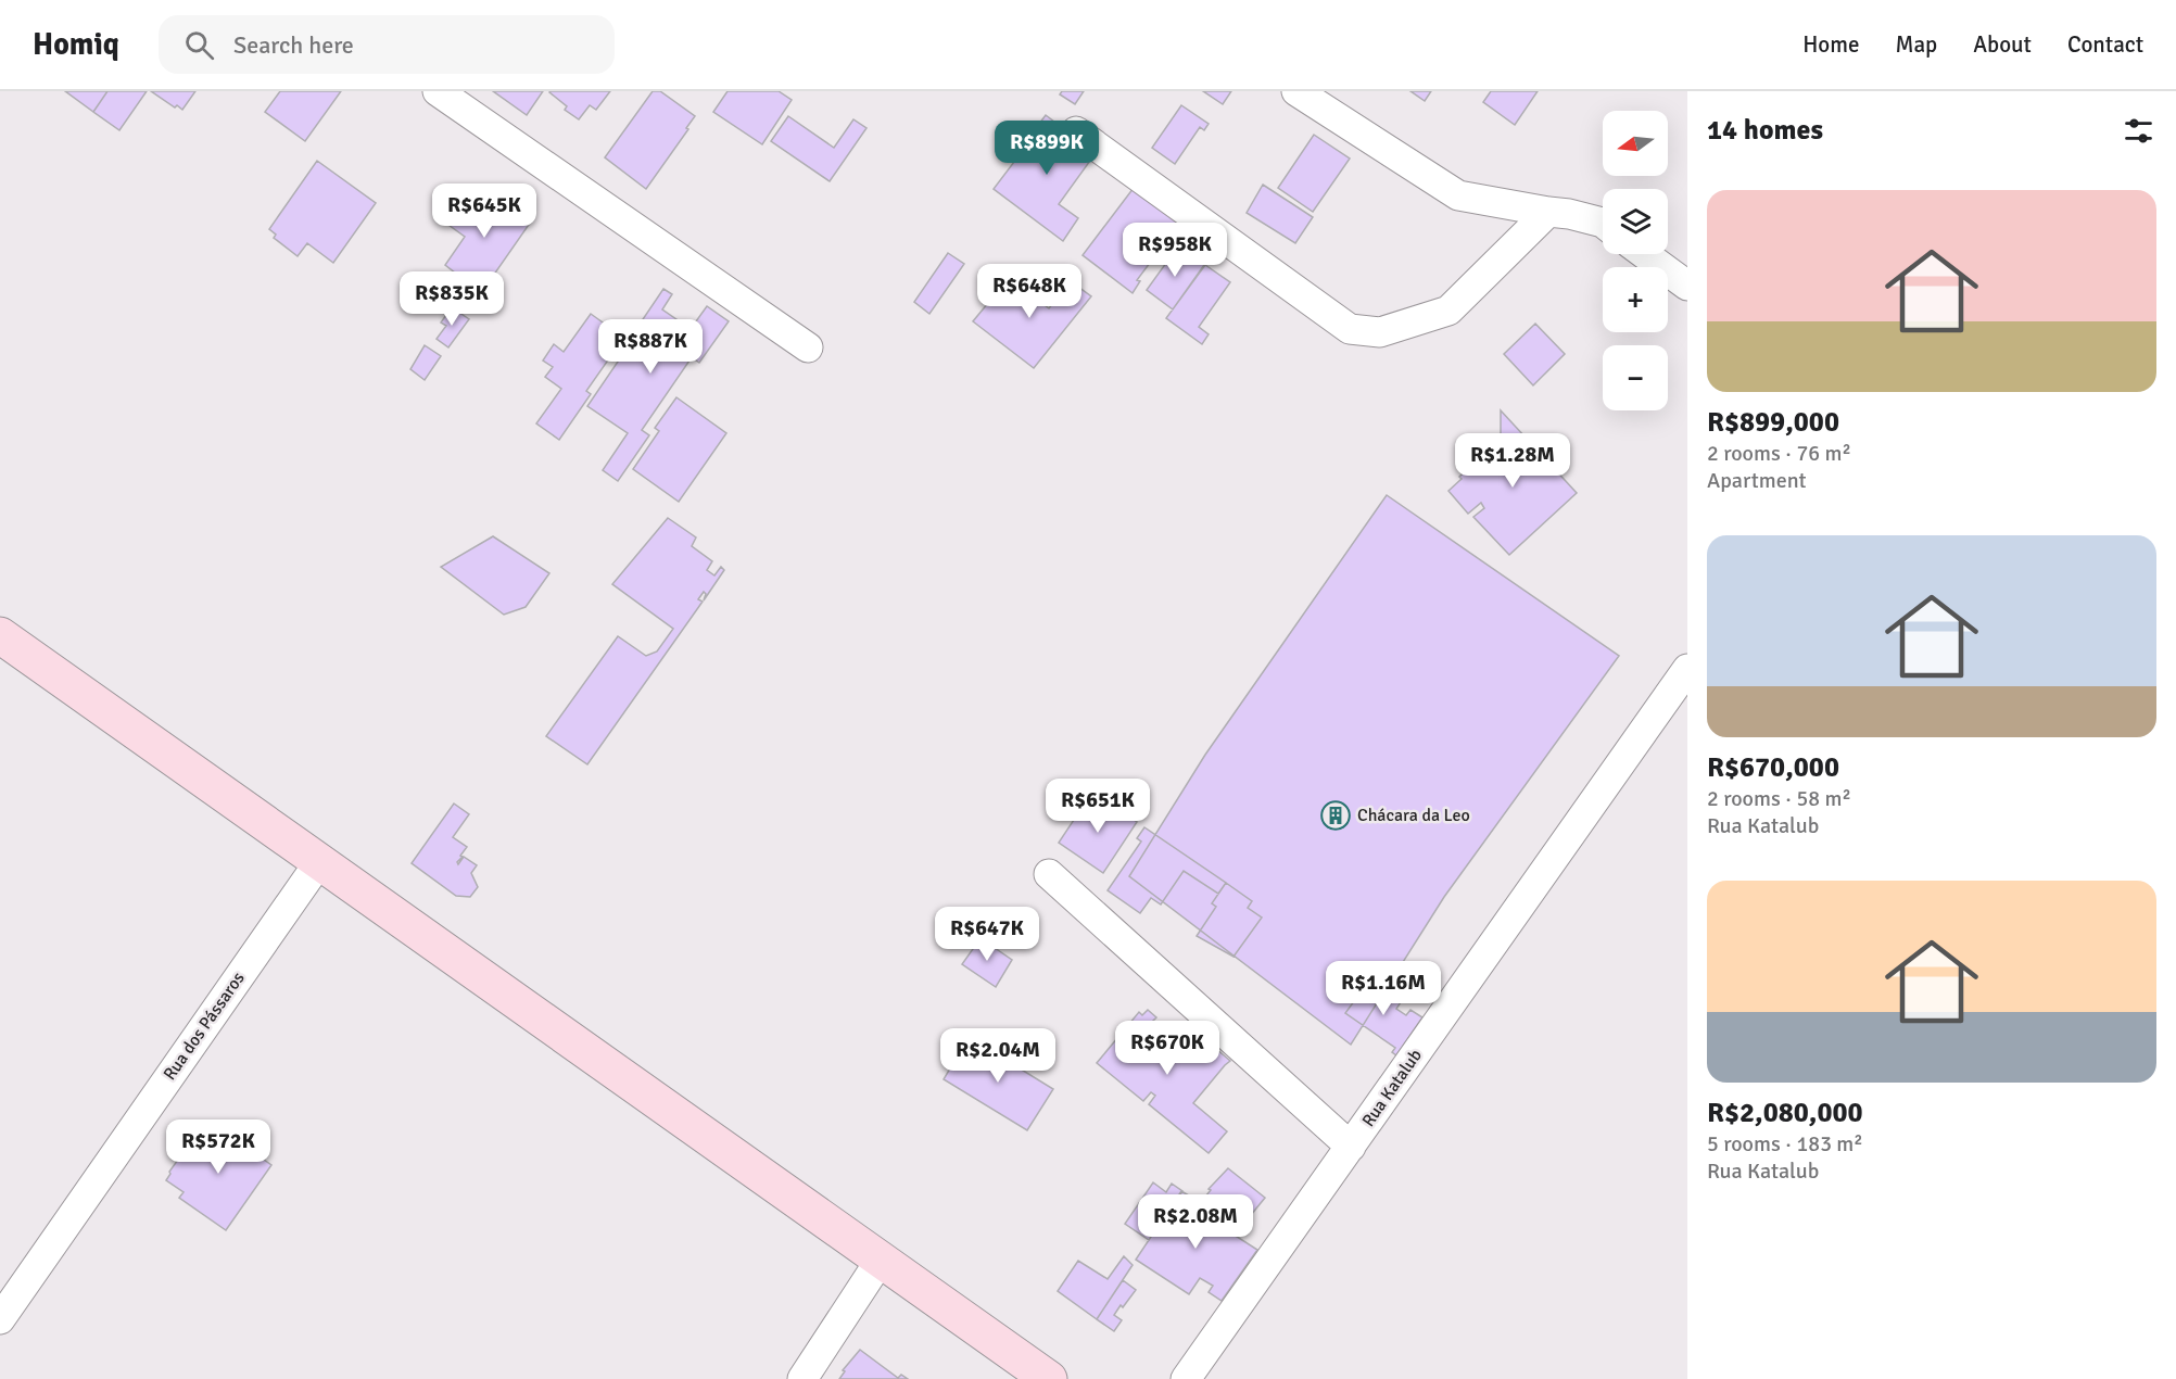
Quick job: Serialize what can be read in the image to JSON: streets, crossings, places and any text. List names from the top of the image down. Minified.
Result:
{"streets":{"street":["Rua dos Pássaros","Rua Katalub"]},"places":{"building":["Chácara da Leo"]},"north":"left","page":{"header":"Homiq","search":"Search here","nav":["Home","Map","About","Contact"],"heading":"14 homes","map_buttons":["+","−"],"price":["R$899K","R$645K","R$958K","R$648K","R$835K","R$887K","R$1.28M","R$651K","R$647K","R$1.16M","R$670K","R$2.04M","R$572K","R$2.08M"],"list":[{"name":"R$899,000","note":"2 rooms · 76 m² · Apartment"},{"name":"R$670,000","note":"2 rooms · 58 m² · Rua Katalub"},{"name":"R$2,080,000","note":"5 rooms · 183 m² · Rua Katalub"}]}}
